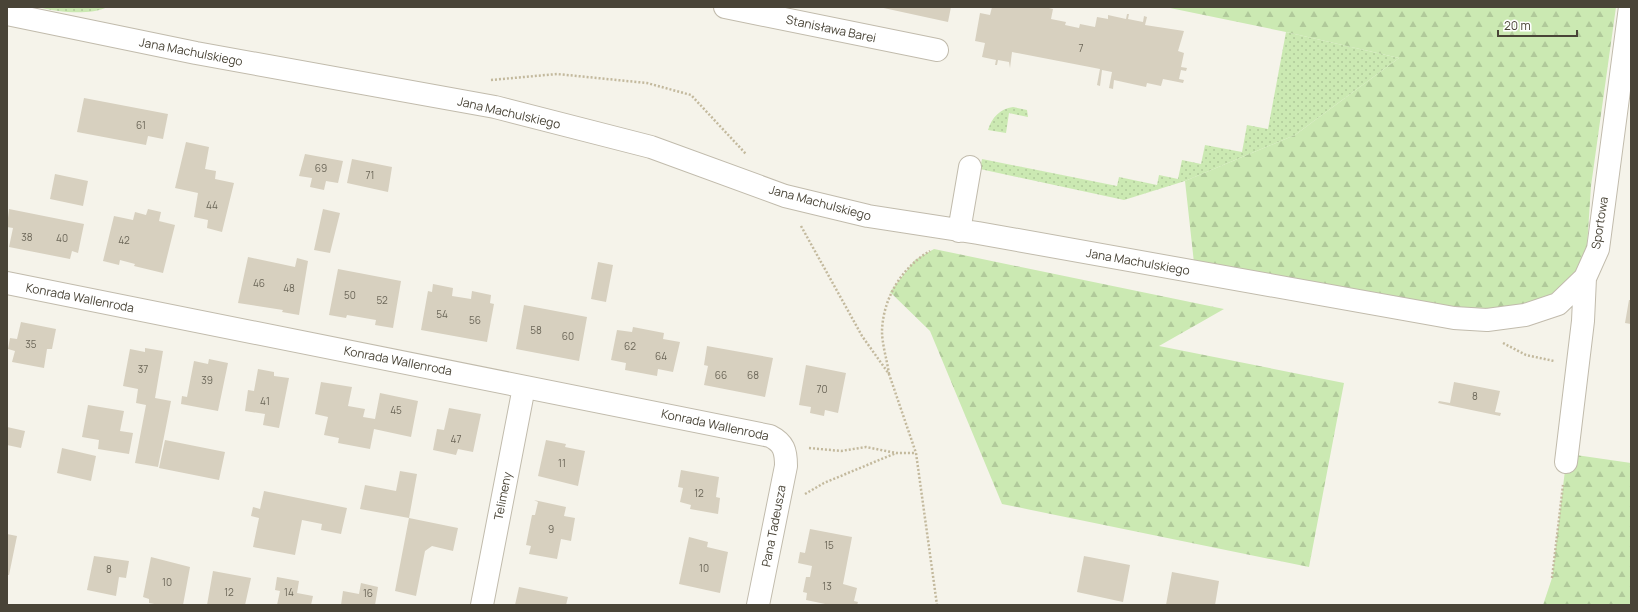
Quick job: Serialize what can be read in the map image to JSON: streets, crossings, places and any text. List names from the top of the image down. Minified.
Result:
{"streets":{"street":["Stanisława Barei","Jana Machulskiego","Sportowa","Konrada Wallenroda","Telimeny","Pana Tadeusza"]},"crossings":[["Jana Machulskiego","Sportowa"],["Konrada Wallenroda","Telimeny"],["Konrada Wallenroda","Pana Tadeusza"]],"house_numbers":["7","61","69","71","44","38","40","42","46","48","50","52","54","56","58","60","35","62","64","37","66","68","39","70","8","41","45","47","11","12","9","15","10","8","10","13","12","14","16"],"scale_bar":"20 m"}
